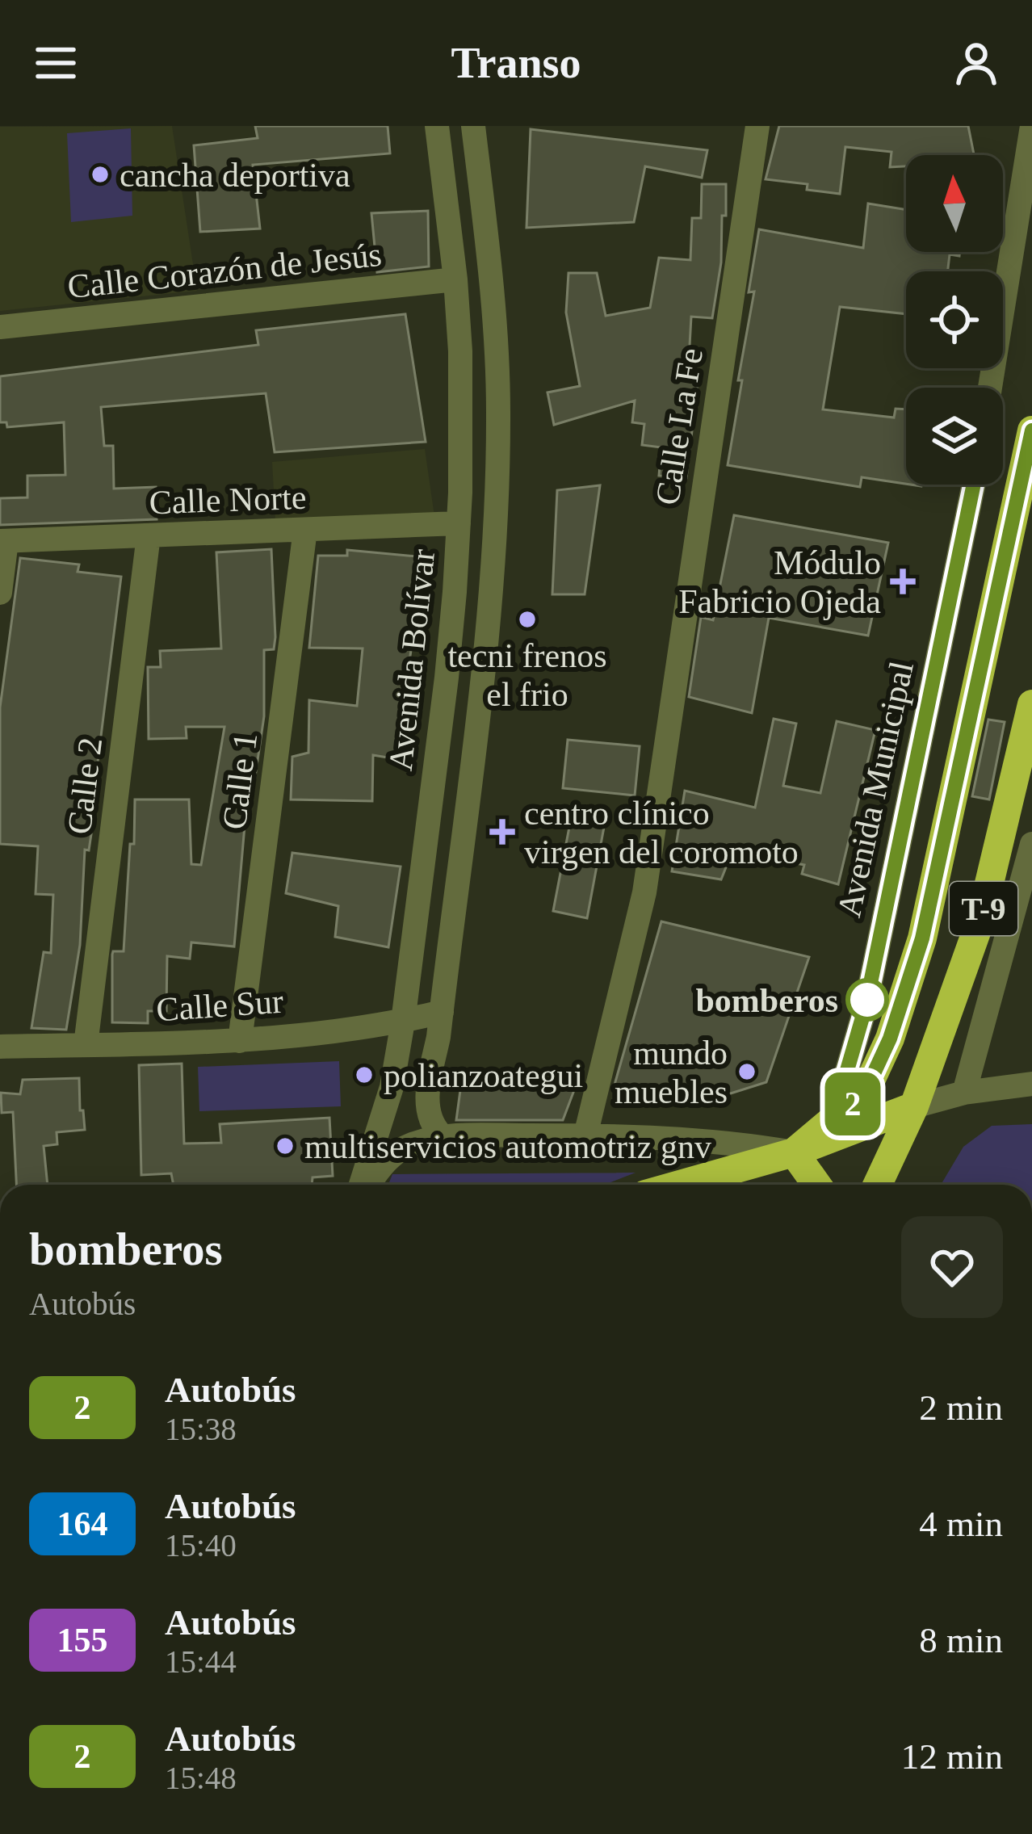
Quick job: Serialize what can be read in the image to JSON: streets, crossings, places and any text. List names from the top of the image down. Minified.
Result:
{"streets":{"highway":["T-9"],"street":["Calle Corazón de Jesús","Calle La Fe","Calle Norte","Avenida Bolívar","Calle 1","Calle 2","Avenida Municipal","Calle Sur"]},"crossings":[["Calle Corazón de Jesús","Avenida Bolívar"],["Calle Norte","Avenida Bolívar"],["Calle Norte","Calle 1"],["Calle Norte","Calle 2"],["Avenida Bolívar","Calle Sur"],["Calle 1","Calle Sur"],["Calle 2","Calle Sur"],["Avenida Municipal","T-9"]],"places":{"other":["cancha deportiva","tecni frenos el frio","bomberos","mundo muebles","polianzoategui","multiservicios automotriz gnv"],"health":["Módulo Fabricio Ojeda","centro clínico virgen del coromoto"]},"lines":["bus line 2"],"north":"top","page":{"header":"Transo","on_map":"2","heading":["bomberos","Autobús"],"list":[{"mark":"2","name":"Autobús","note":"15:38","value":"2 min"},{"mark":"164","name":"Autobús","note":"15:40","value":"4 min"},{"mark":"155","name":"Autobús","note":"15:44","value":"8 min"},{"mark":"2","name":"Autobús","note":"15:48","value":"12 min"}]}}
